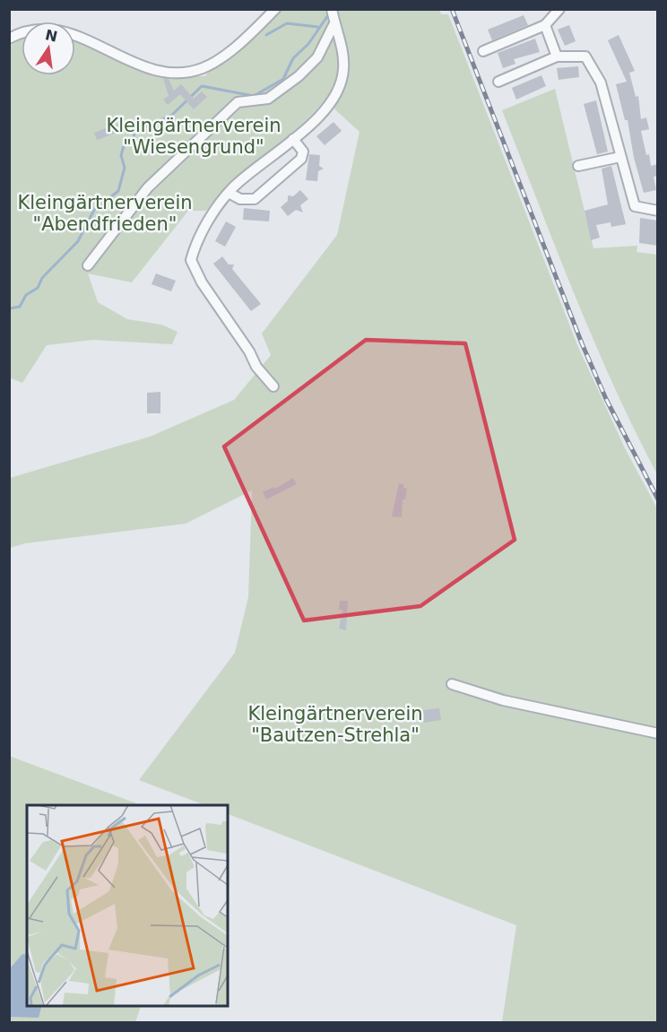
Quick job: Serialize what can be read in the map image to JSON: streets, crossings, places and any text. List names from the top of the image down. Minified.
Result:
{"parks":["Kleingärtnerverein \"Wiesengrund\"","Kleingärtnerverein \"Abendfrieden\"","Kleingärtnerverein \"Bautzen-Strehla\""],"north":"top"}
